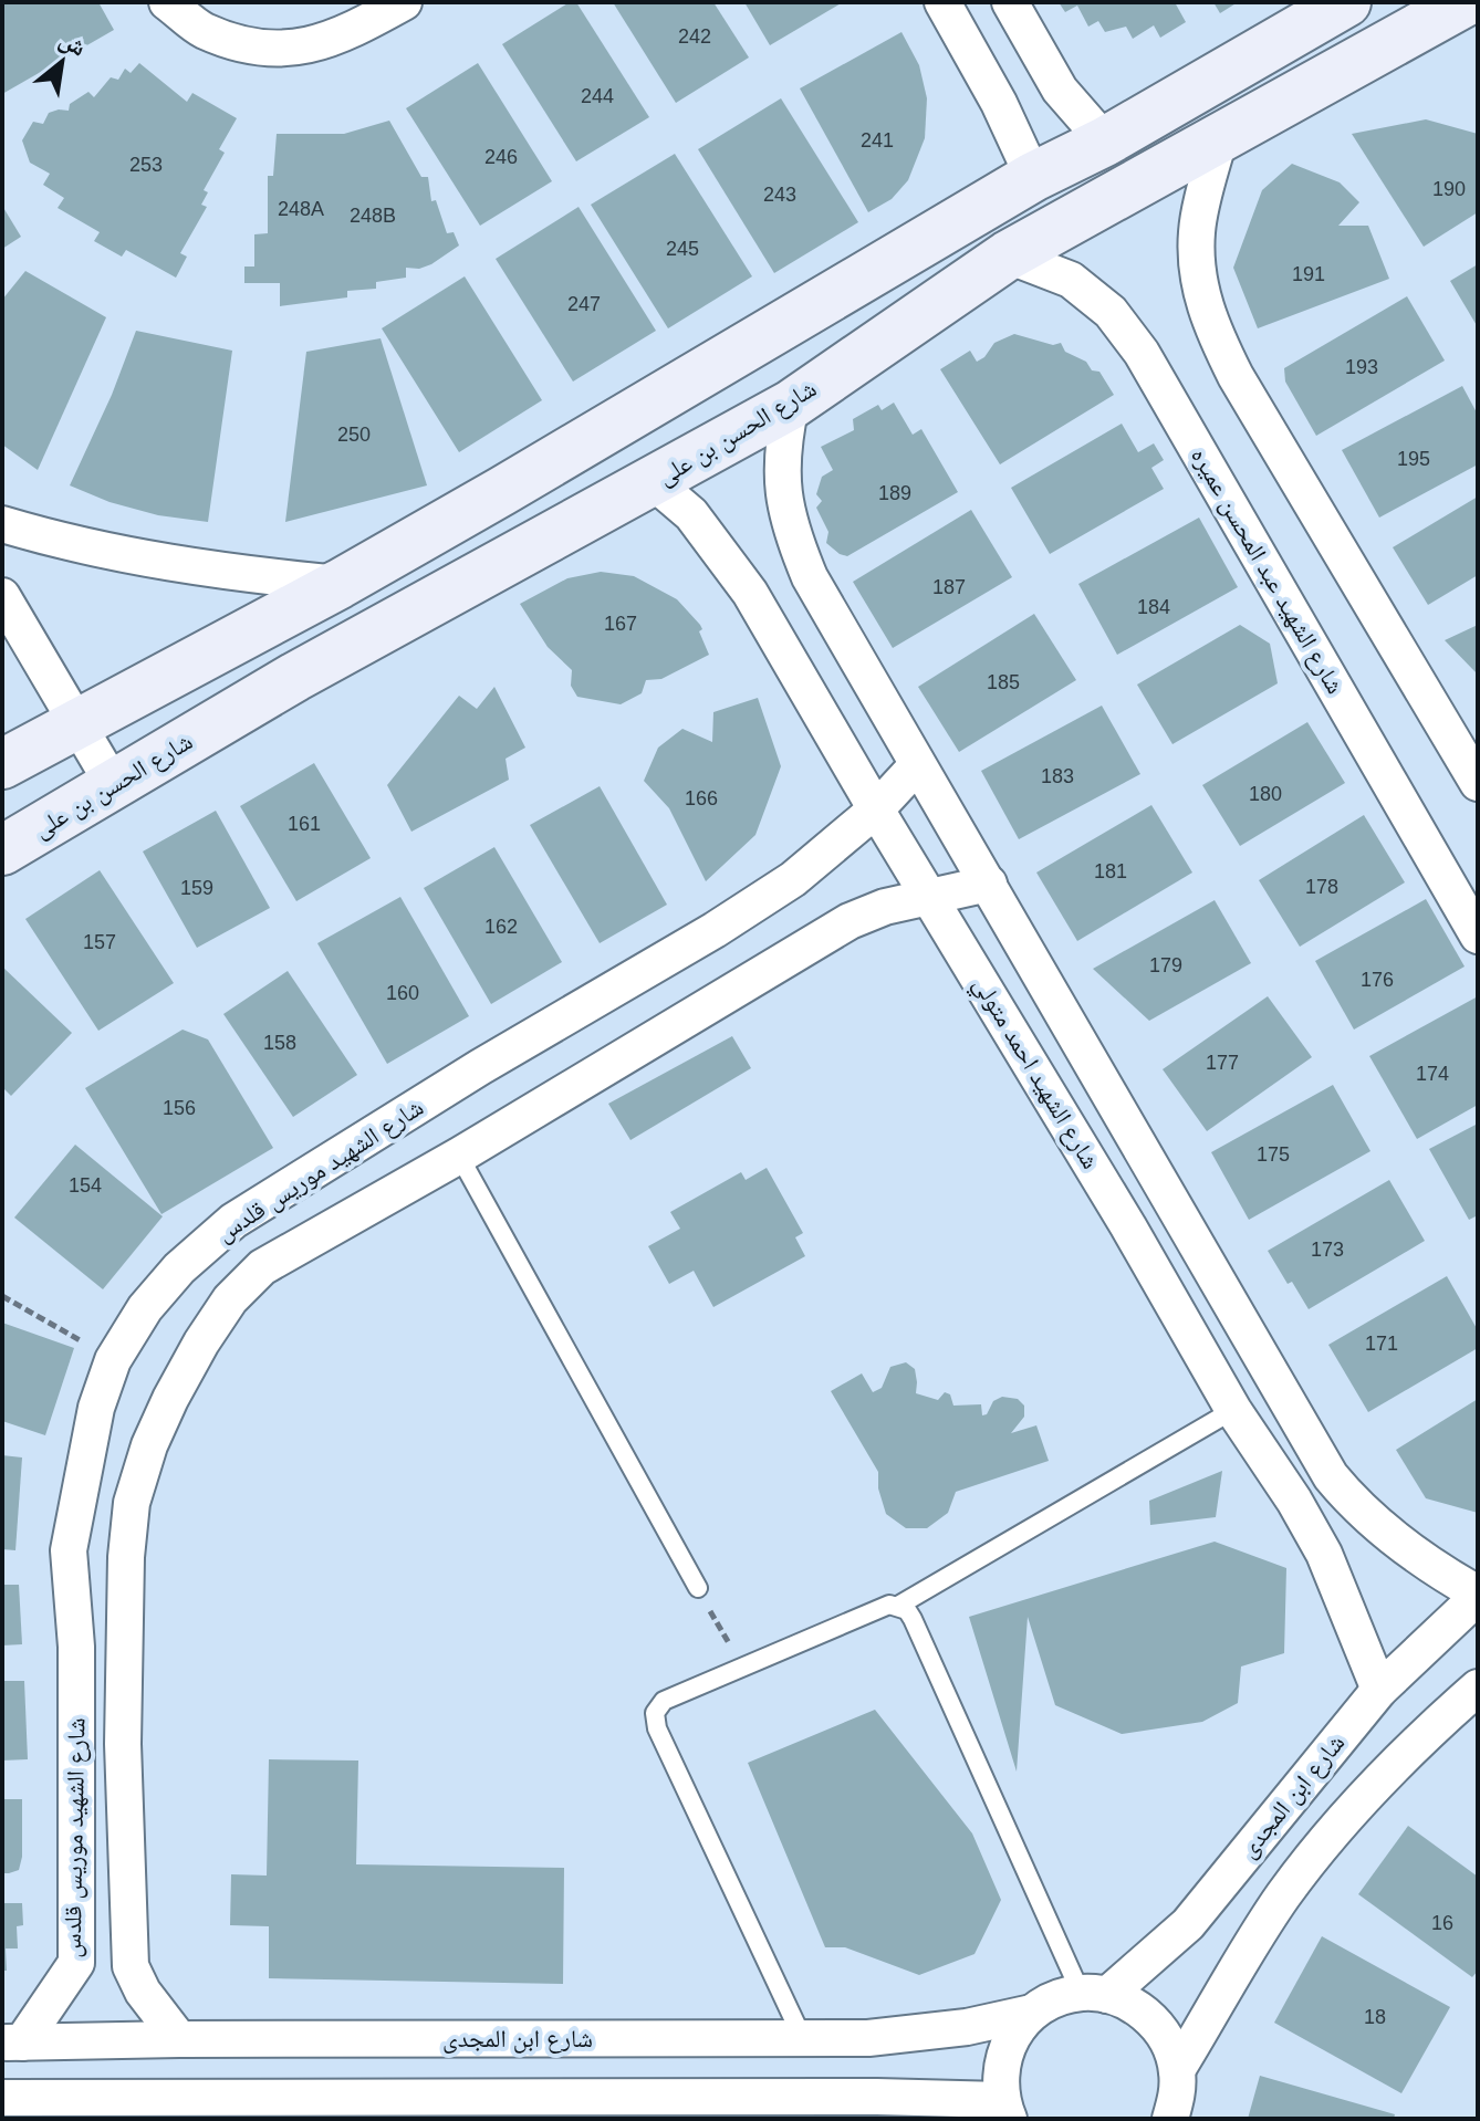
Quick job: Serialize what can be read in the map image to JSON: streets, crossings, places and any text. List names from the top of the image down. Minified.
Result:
{"streets":{"street":["شارع الحسن بن على","شارع الشهيد عبد المحسن عميره","شارع الشهيد احمد متولي","شارع الشهيد موريس قلدس","شارع ابن المجدى"]},"crossings":[["شارع الحسن بن على","شارع الشهيد عبد المحسن عميره"],["شارع الحسن بن على","شارع الشهيد احمد متولي"],["شارع الشهيد احمد متولي","شارع الشهيد موريس قلدس"],["شارع الشهيد احمد متولي","شارع ابن المجدى"],["شارع الشهيد موريس قلدس","شارع ابن المجدى"]],"house_numbers":["242","244","241","246","253","190","243","248A","248B","245","191","247","193","250","195","189","187","184","167","185","183","180","166","161","181","178","159","162","157","179","176","160","158","177","174","156","175","154","173","171","16","18"],"north":"top right"}
